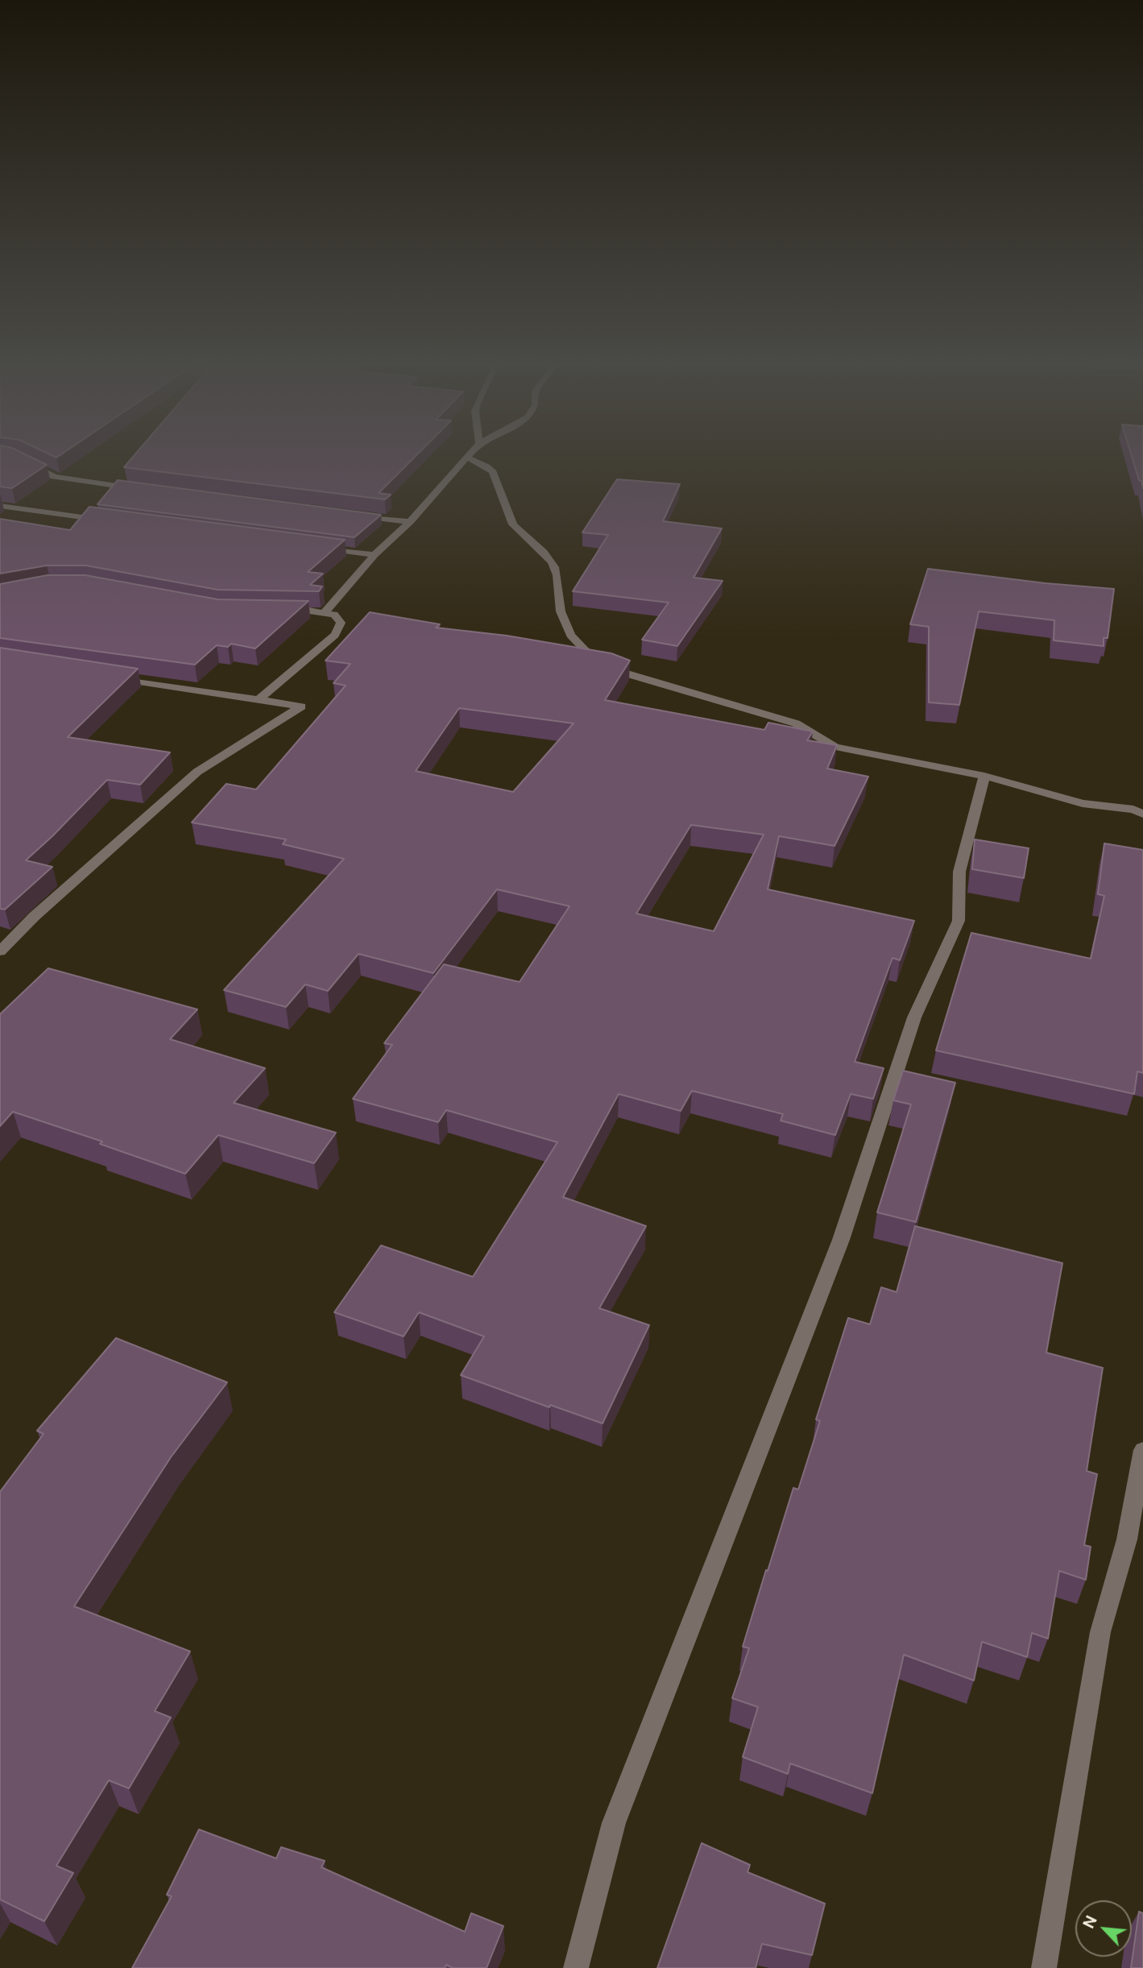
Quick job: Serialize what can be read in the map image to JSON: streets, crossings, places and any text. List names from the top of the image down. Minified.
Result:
{"north":"top left"}
